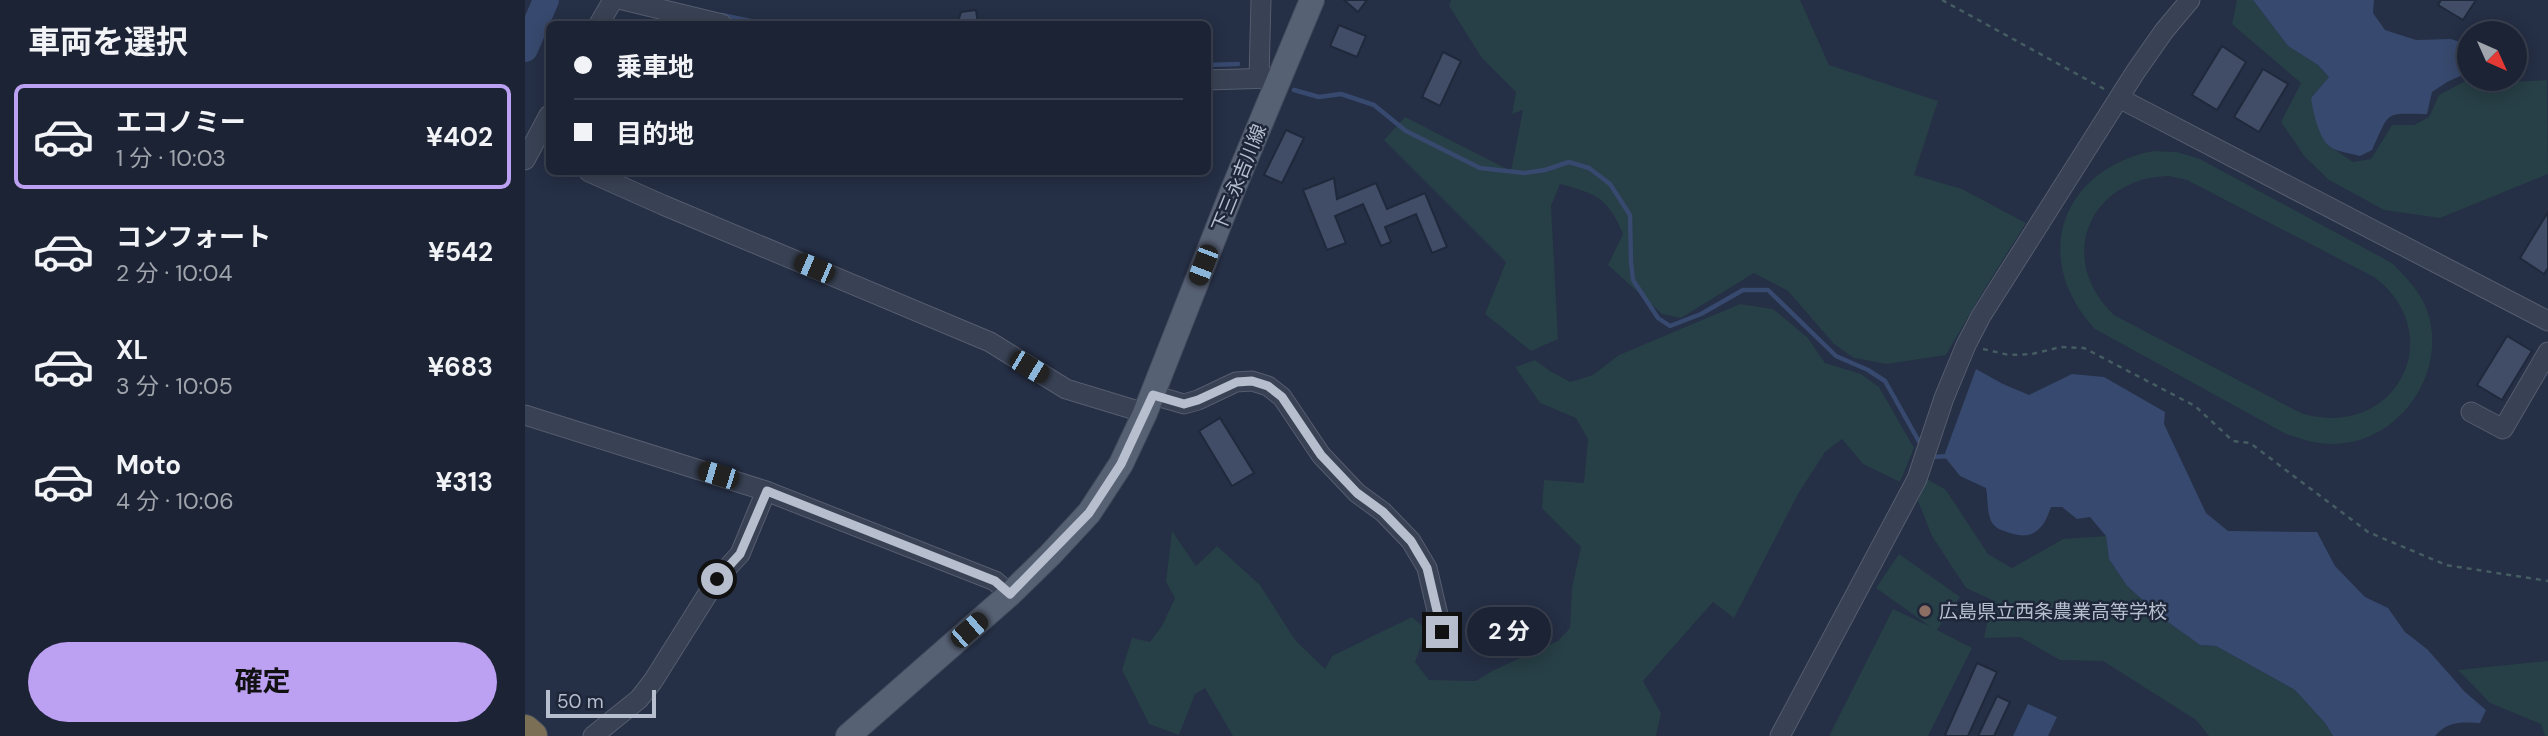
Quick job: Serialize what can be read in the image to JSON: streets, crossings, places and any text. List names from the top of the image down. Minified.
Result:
{"streets":{"main road":["下三永吉川線"]},"places":["広島県立西条農業高等学校"],"scale_bar":"50 m","north":"bottom right","page":{"heading":"車両を選択","banner":["乗車地","目的地"],"list":[{"name":"エコノミー","note":"1 分 · 10:03","value":"¥402"},{"name":"コンフォート","note":"2 分 · 10:04","value":"¥542"},{"name":"XL","note":"3 分 · 10:05","value":"¥683"},{"name":"Moto","note":"4 分 · 10:06","value":"¥313"}],"bubble":"2 分","buttons":"確定","scale":"50 m"}}
